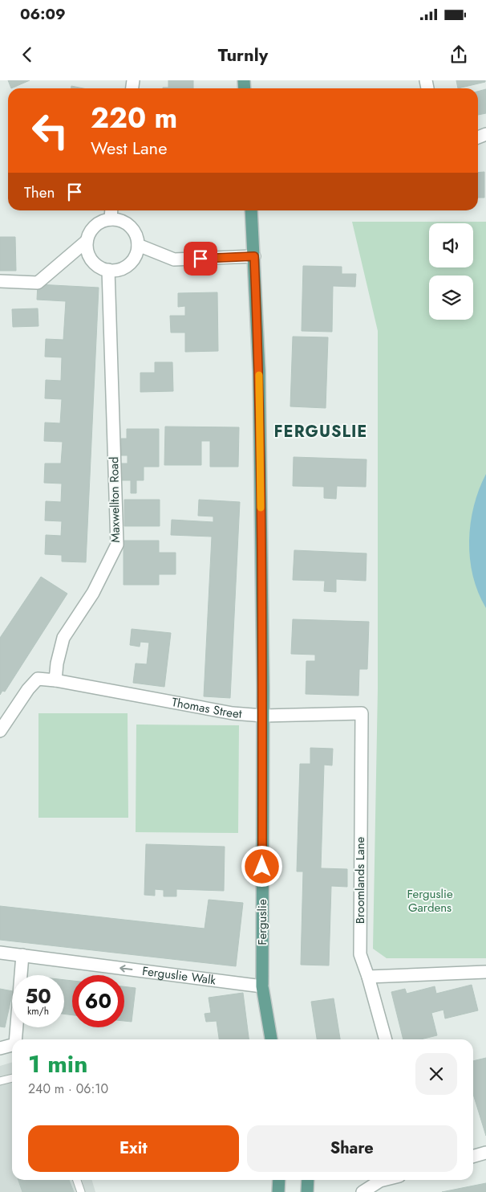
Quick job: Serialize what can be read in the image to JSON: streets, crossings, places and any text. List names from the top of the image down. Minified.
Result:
{"streets":{"main road":["Ferguslie"],"street":["Maxwellton Road","Thomas Street","Broomlands Lane","Ferguslie Walk"]},"crossings":[["Maxwellton Road","Thomas Street"],["Thomas Street","Broomlands Lane"],["Thomas Street","Ferguslie"],["Ferguslie","Ferguslie Walk"]],"one_way":["Ferguslie Walk"],"districts":["FERGUSLIE"],"parks":["Ferguslie Gardens"],"page":{"status":"06:09","header":"Turnly","turn":["220 m","West Lane"],"then":"Then","speed":"50 km/h","limit":"60","heading":["1 min","240 m · 06:10"],"buttons":["Exit","Share"]}}
